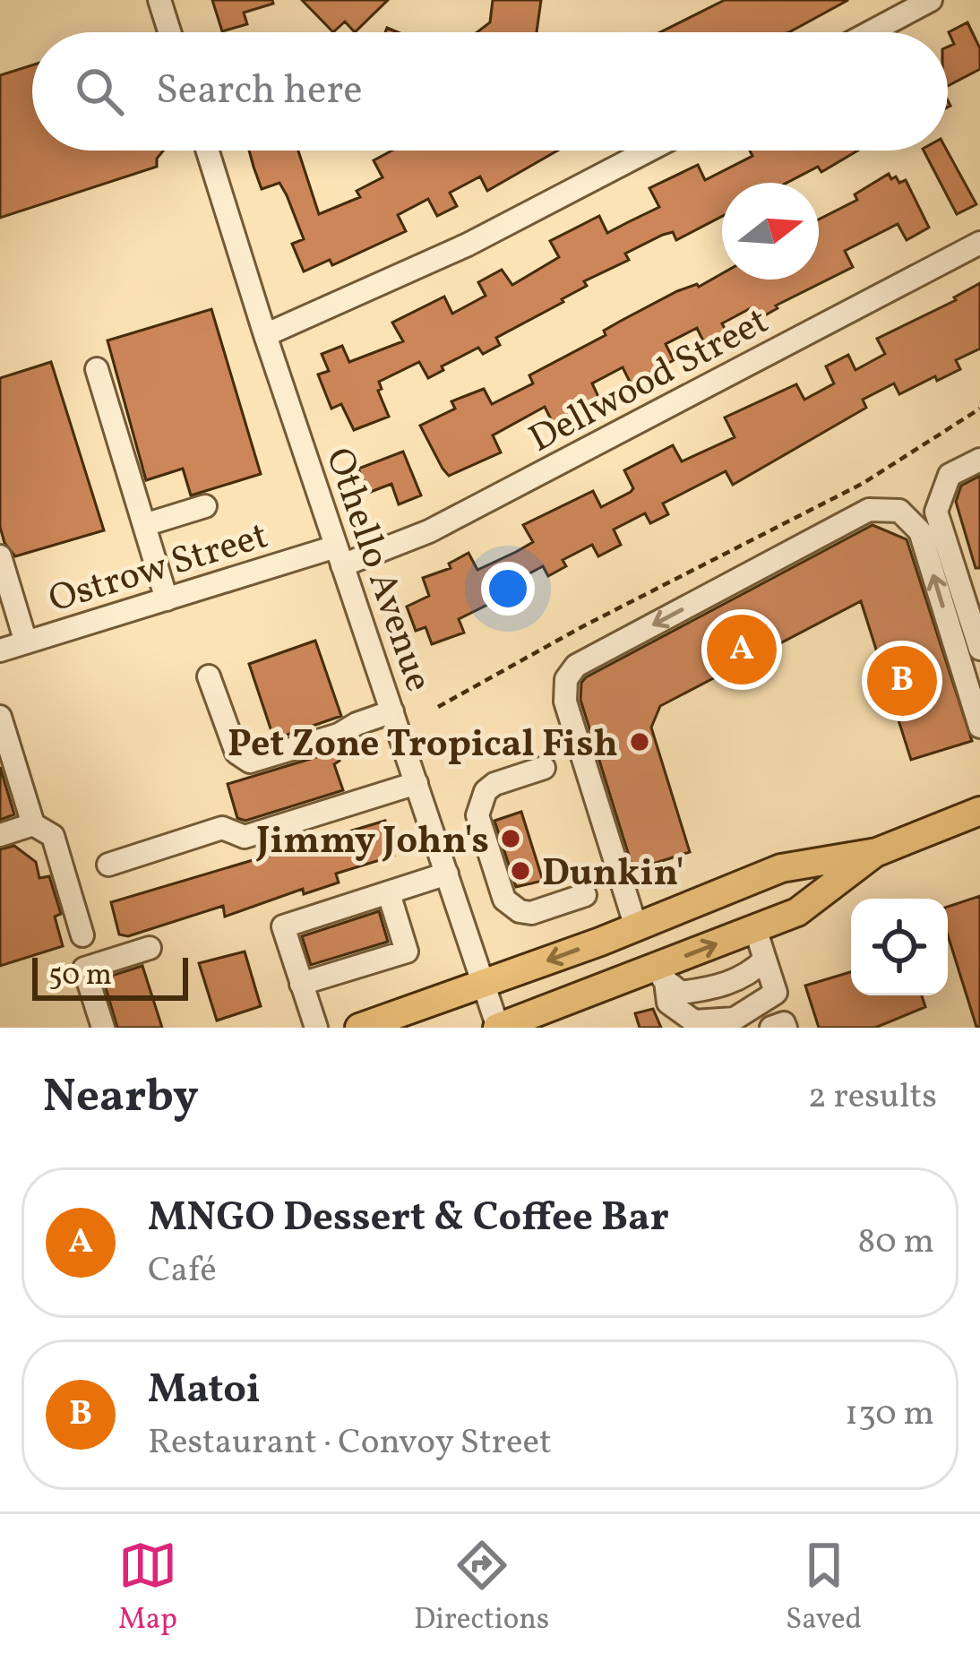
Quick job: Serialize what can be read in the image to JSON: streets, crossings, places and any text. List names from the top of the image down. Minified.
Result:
{"streets":{"street":["Dellwood Street","Ostrow Street","Othello Avenue"]},"crossings":[["Dellwood Street","Ostrow Street"],["Dellwood Street","Othello Avenue"],["Ostrow Street","Othello Avenue"]],"places":["Pet Zone Tropical Fish","Jimmy John's","Dunkin'"],"scale_bar":"50 m","north":"right","page":{"search":"Search here","pins":["A","B"],"scale":"50 m","heading":["Nearby","2 results"],"list":[{"mark":"A","name":"MNGO Dessert & Coffee Bar","note":"Café","value":"80 m"},{"mark":"B","name":"Matoi","note":"Restaurant · Convoy Street","value":"130 m"}],"nav":["Map","Directions","Saved"]}}
